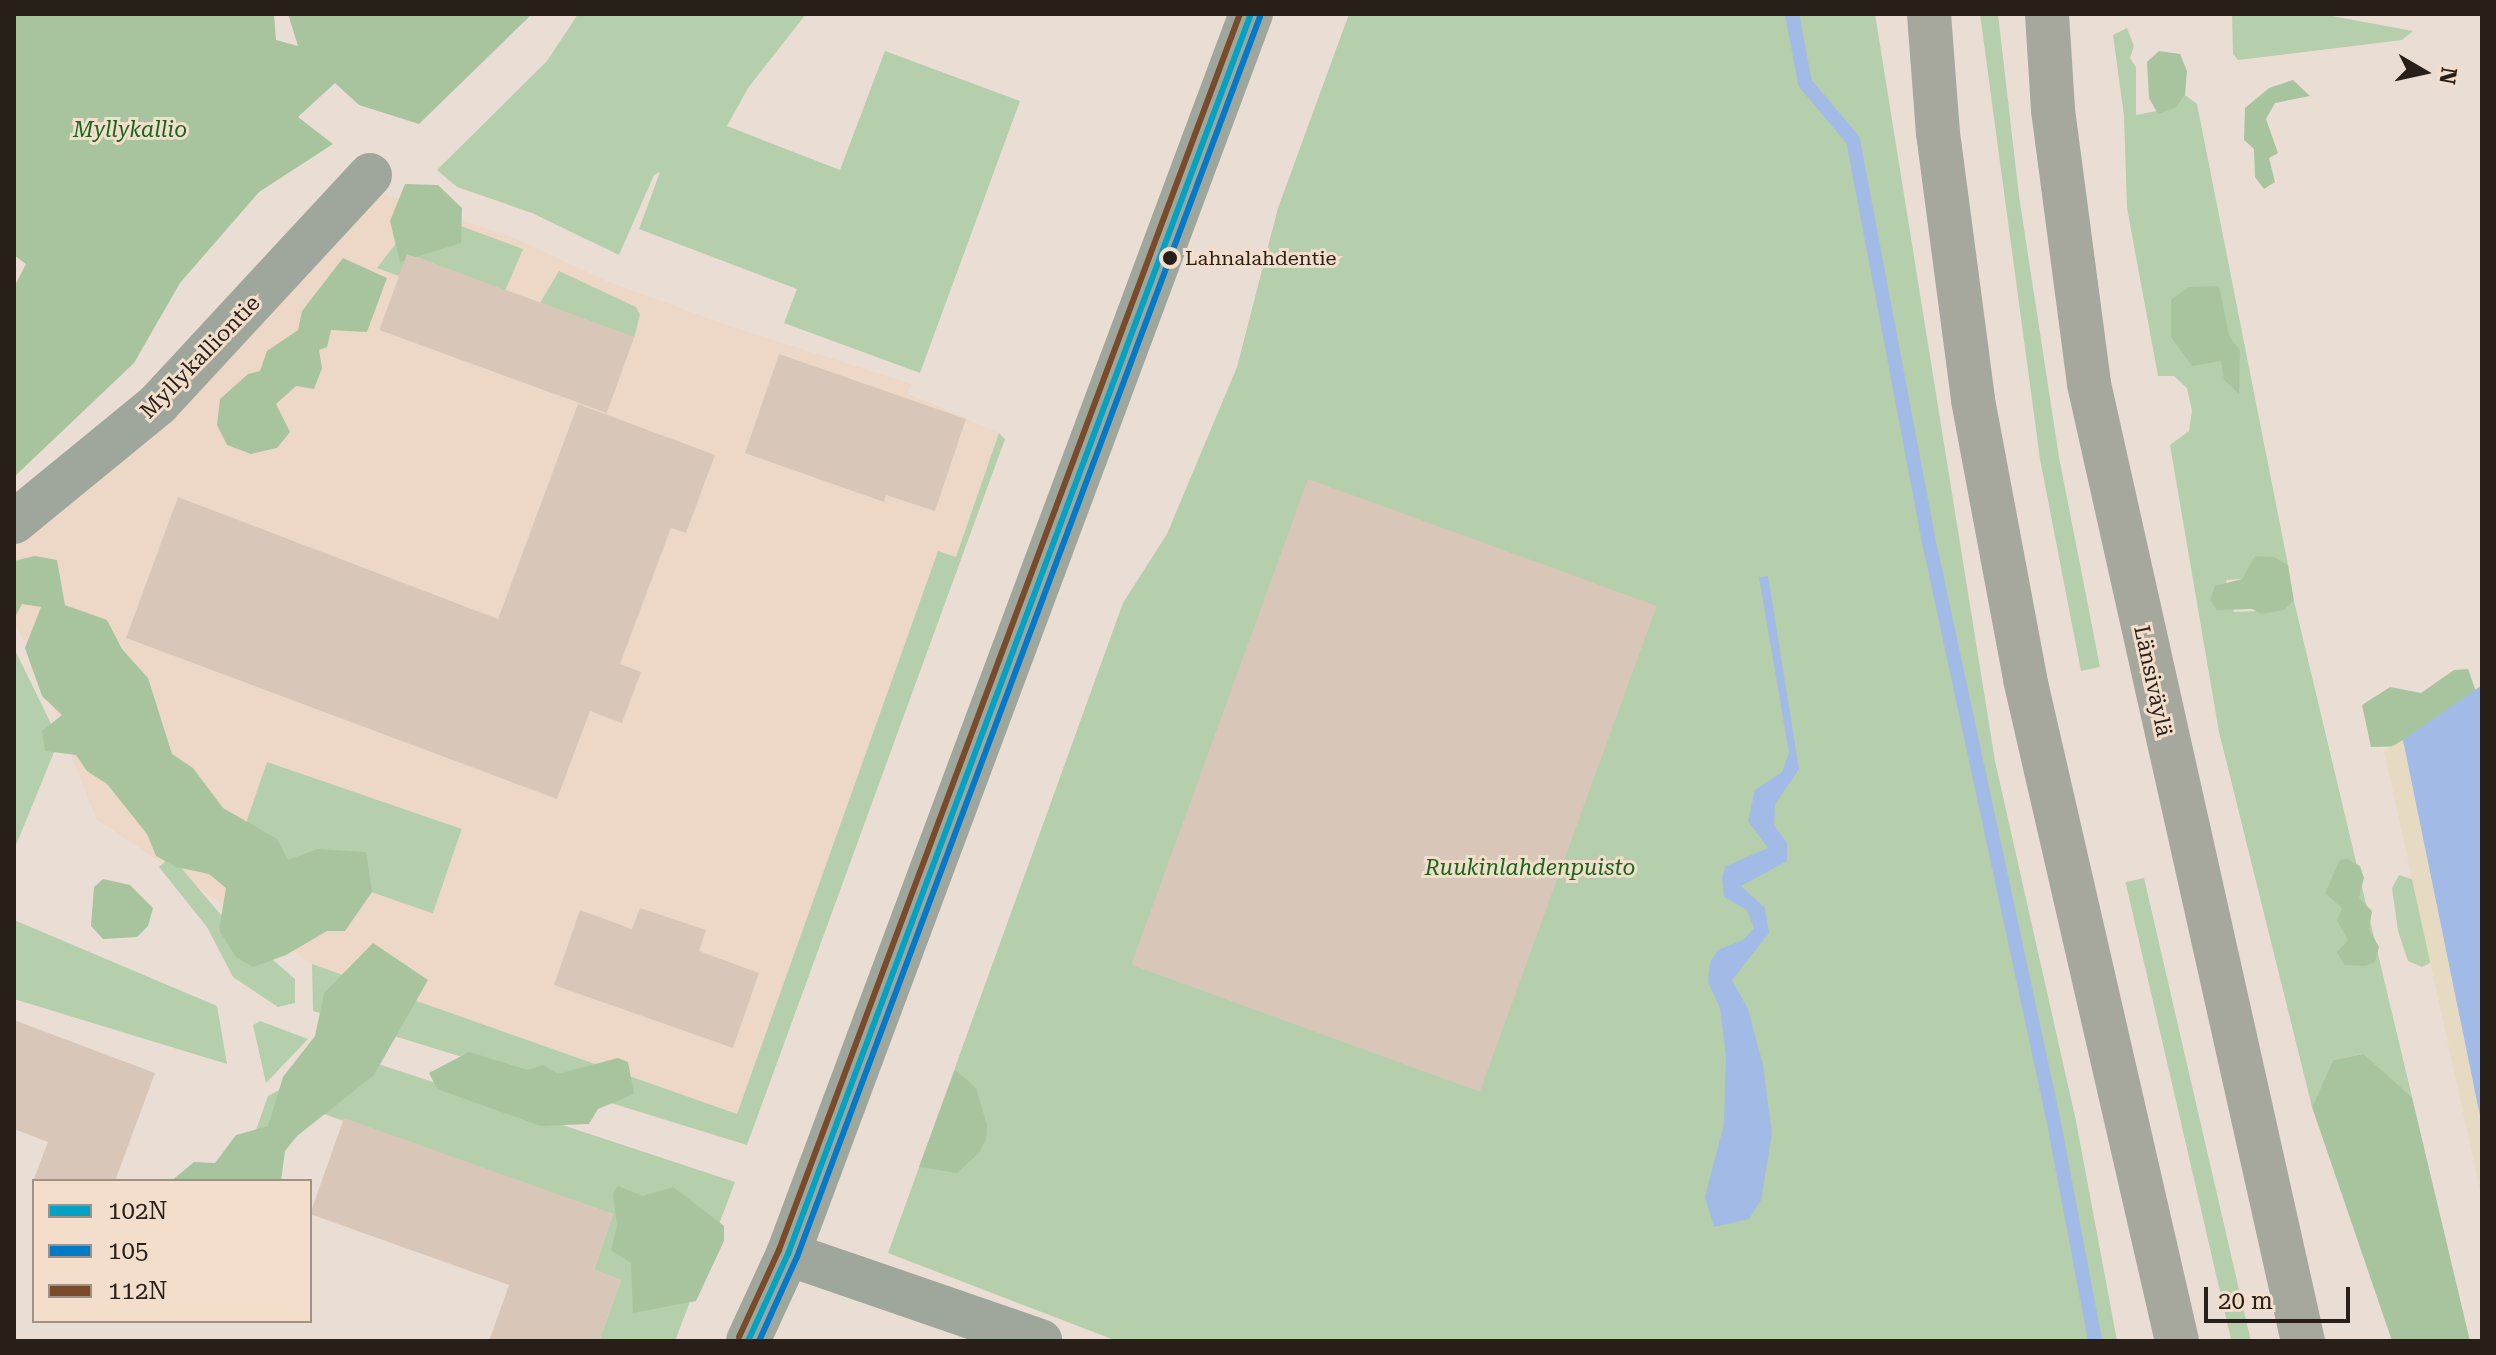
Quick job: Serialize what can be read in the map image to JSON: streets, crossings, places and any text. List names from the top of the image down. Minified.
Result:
{"streets":{"highway":["Länsiväylä"],"street":["Myllykalliontie"]},"parks":["Myllykallio","Ruukinlahdenpuisto"],"places":["Lahnalahdentie"],"lines":["transit line 102N","transit line 112N","transit line 105"],"legend":["102N","105","112N"],"scale_bar":"20 m","north":"right"}
